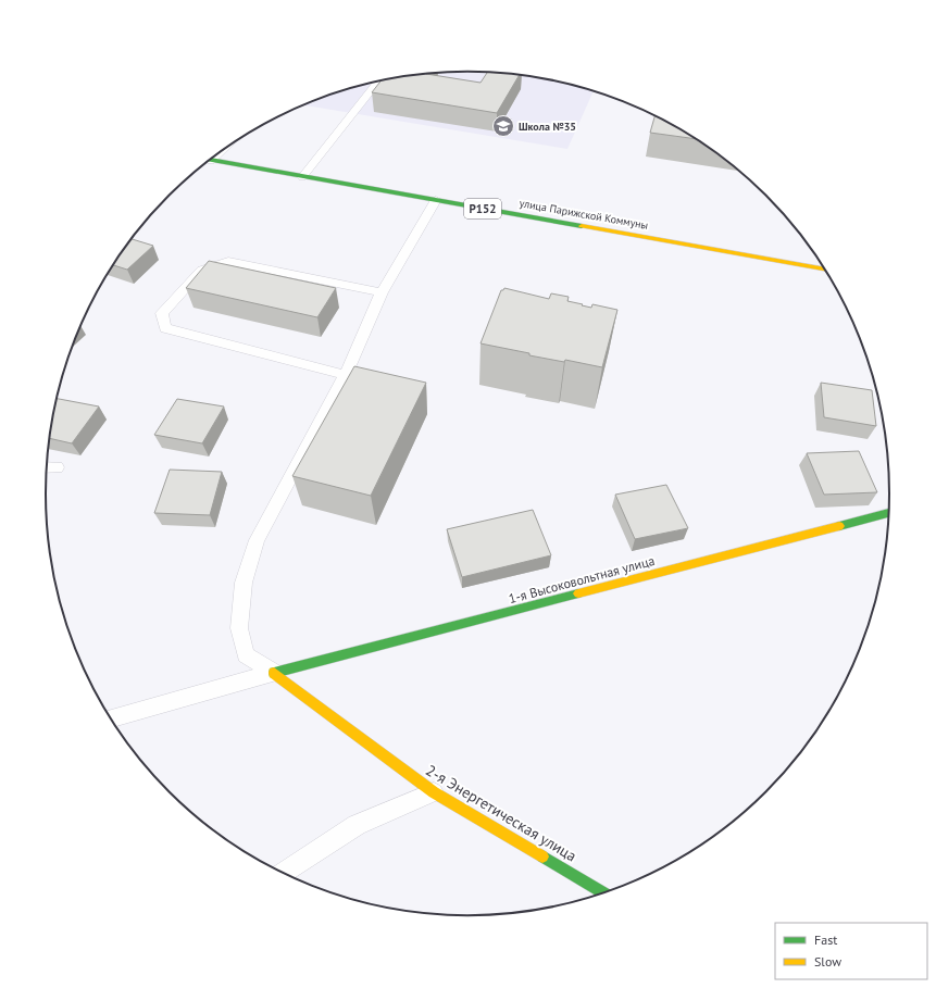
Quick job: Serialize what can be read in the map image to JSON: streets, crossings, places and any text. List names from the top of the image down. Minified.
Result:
{"streets":{"street":["Р152","улица Парижской Коммуны","1-я Высоковольтная улица","2-я Энергетическая улица"]},"crossings":[["1-я Высоковольтная улица","2-я Энергетическая улица"]],"places":{"school or university":["Школа №35"]},"legend":["Fast","Slow"]}
